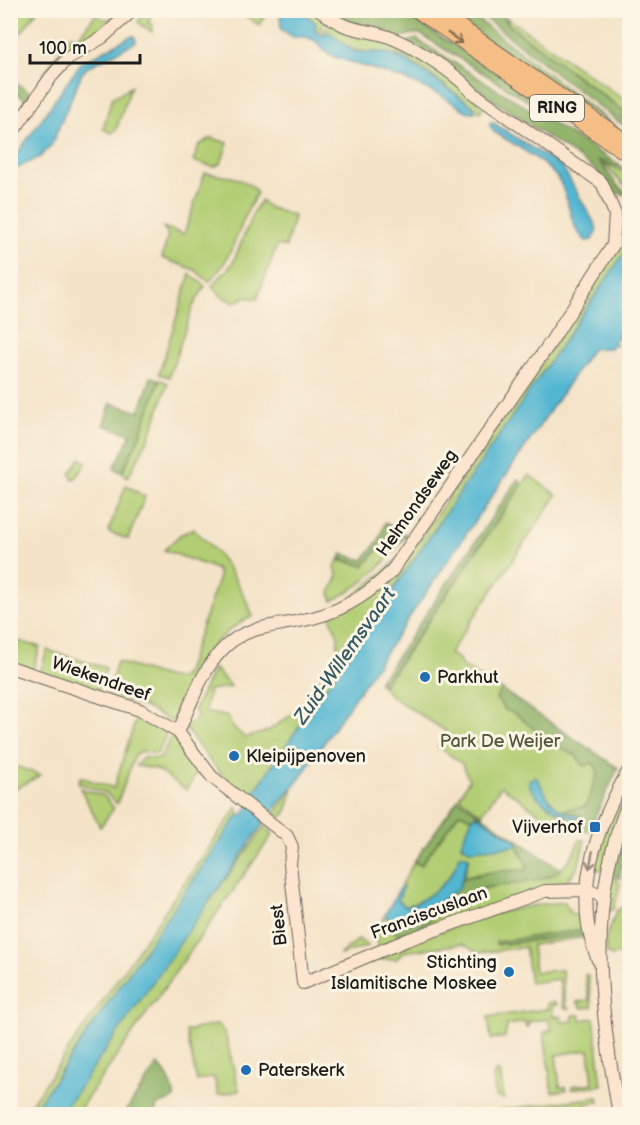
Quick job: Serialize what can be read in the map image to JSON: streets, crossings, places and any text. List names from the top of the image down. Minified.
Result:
{"streets":{"main road":["RING"],"street":["Helmondseweg","Wiekendreef","Franciscuslaan","Biest"]},"crossings":[["Helmondseweg","Wiekendreef"],["Wiekendreef","Biest"],["Franciscuslaan","Biest"]],"water":["Zuid-Willemsvaart"],"parks":["Park De Weijer"],"places":{"other":["Parkhut","Kleipijpenoven","Stichting Islamitische Moskee","Paterskerk"],"transit":["Vijverhof"]},"scale_bar":"100 m"}
